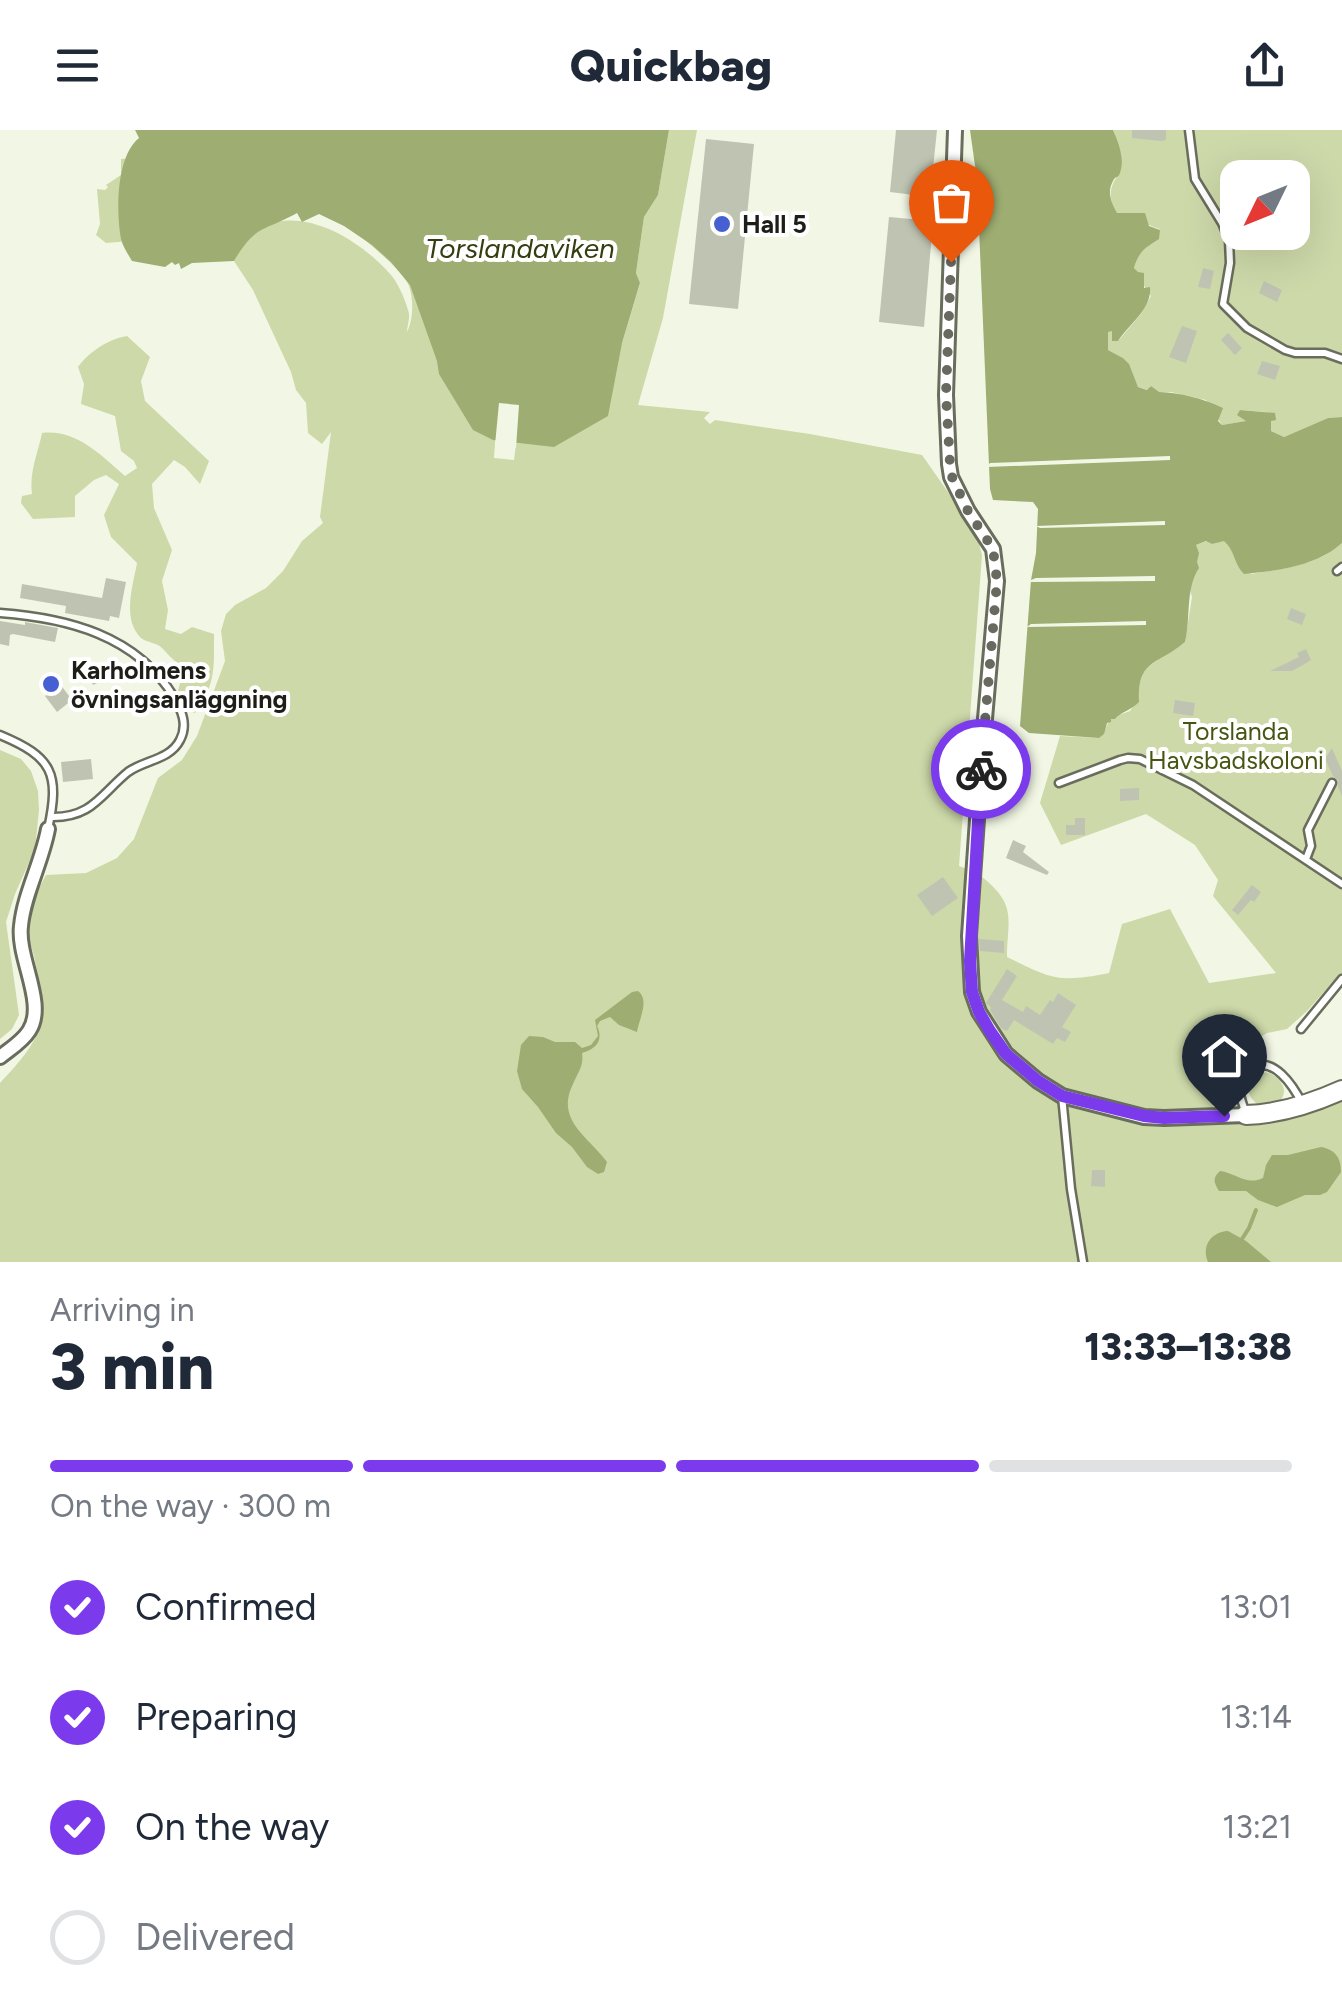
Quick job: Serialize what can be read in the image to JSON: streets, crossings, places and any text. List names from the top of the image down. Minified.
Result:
{"water":["Torslandaviken"],"parks":["Torslanda Havsbadskoloni"],"places":["Hall 5","Karholmens övningsanläggning"],"north":"bottom left","page":{"header":"Quickbag","heading":["3 min","Arriving in","13:33–13:38"],"bar":"On the way · 300 m","list":[["Confirmed","13:01"],["Preparing","13:14"],["On the way","13:21"],"Delivered"]}}
